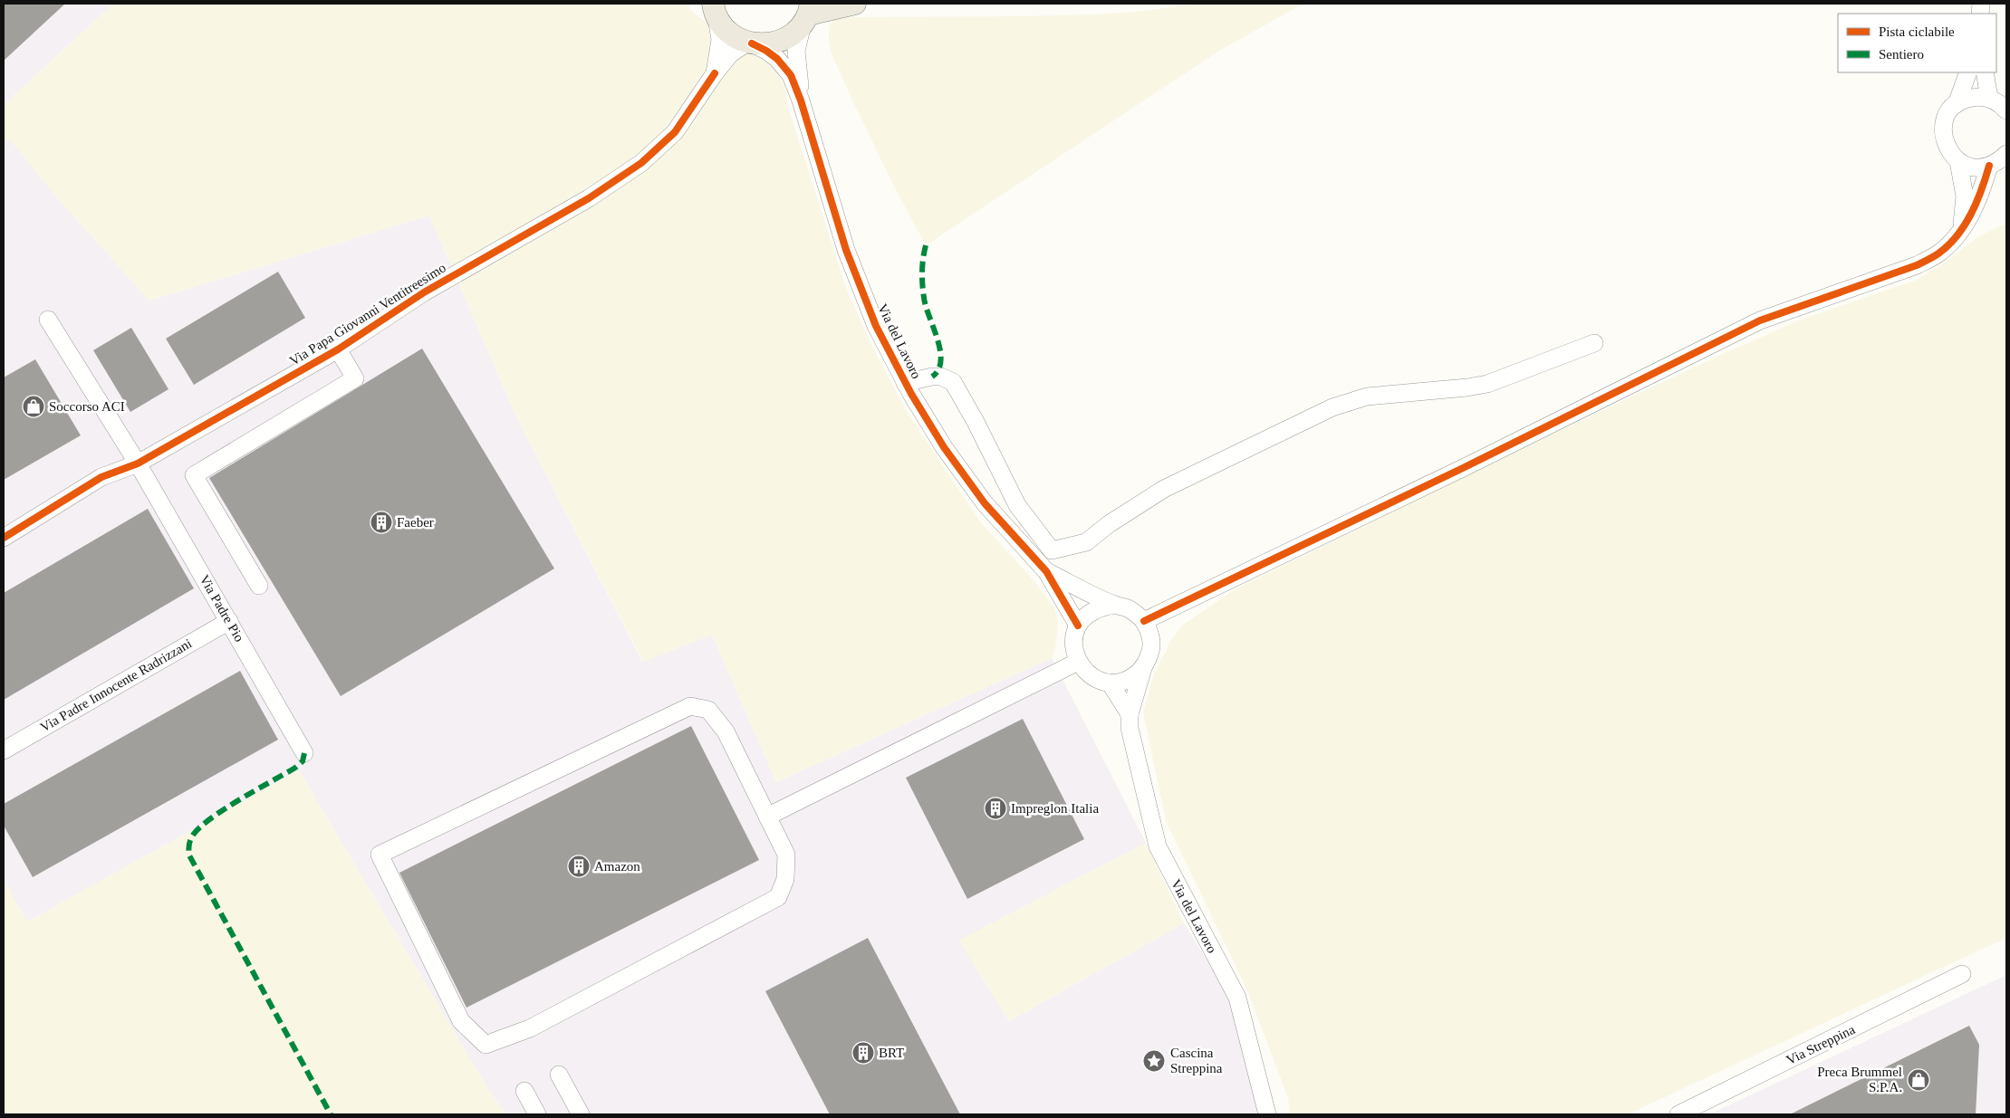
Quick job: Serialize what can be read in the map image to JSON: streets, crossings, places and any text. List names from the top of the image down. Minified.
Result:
{"streets":{"street":["Via Papa Giovanni Ventitreesimo","Via del Lavoro","Via Padre Pio","Via Padre Innocente Radrizzani","Via Streppina"]},"crossings":[["Via Papa Giovanni Ventitreesimo","Via del Lavoro"],["Via Papa Giovanni Ventitreesimo","Via Padre Pio"],["Via Padre Pio","Via Padre Innocente Radrizzani"]],"places":{"shop":["Soccorso ACI","Preca Brummel S.P.A."],"building":["Faeber","Impreglon Italia","Amazon","BRT"],"place":["Cascina Streppina"]},"legend":["Pista ciclabile","Sentiero"]}
